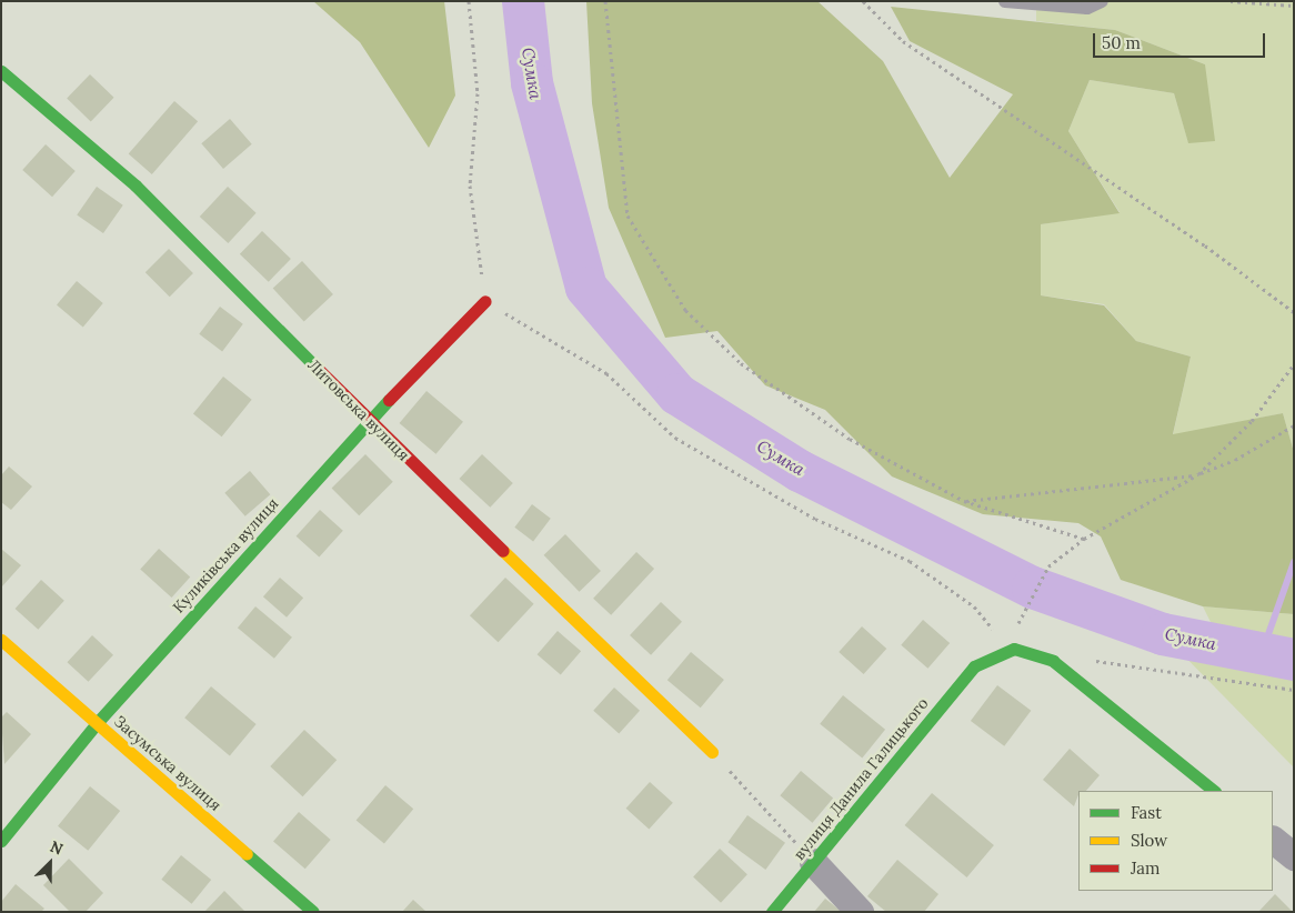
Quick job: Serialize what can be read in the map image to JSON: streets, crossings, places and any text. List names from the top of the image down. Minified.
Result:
{"streets":{"street":["Литовська вулиця","Куликівська вулиця","Засумська вулиця","вулиця Данила Галицького"]},"crossings":[["Литовська вулиця","Куликівська вулиця"],["Куликівська вулиця","Засумська вулиця"]],"water":["Сумка"],"legend":["Fast","Slow","Jam"],"scale_bar":"50 m","north":"top right"}
